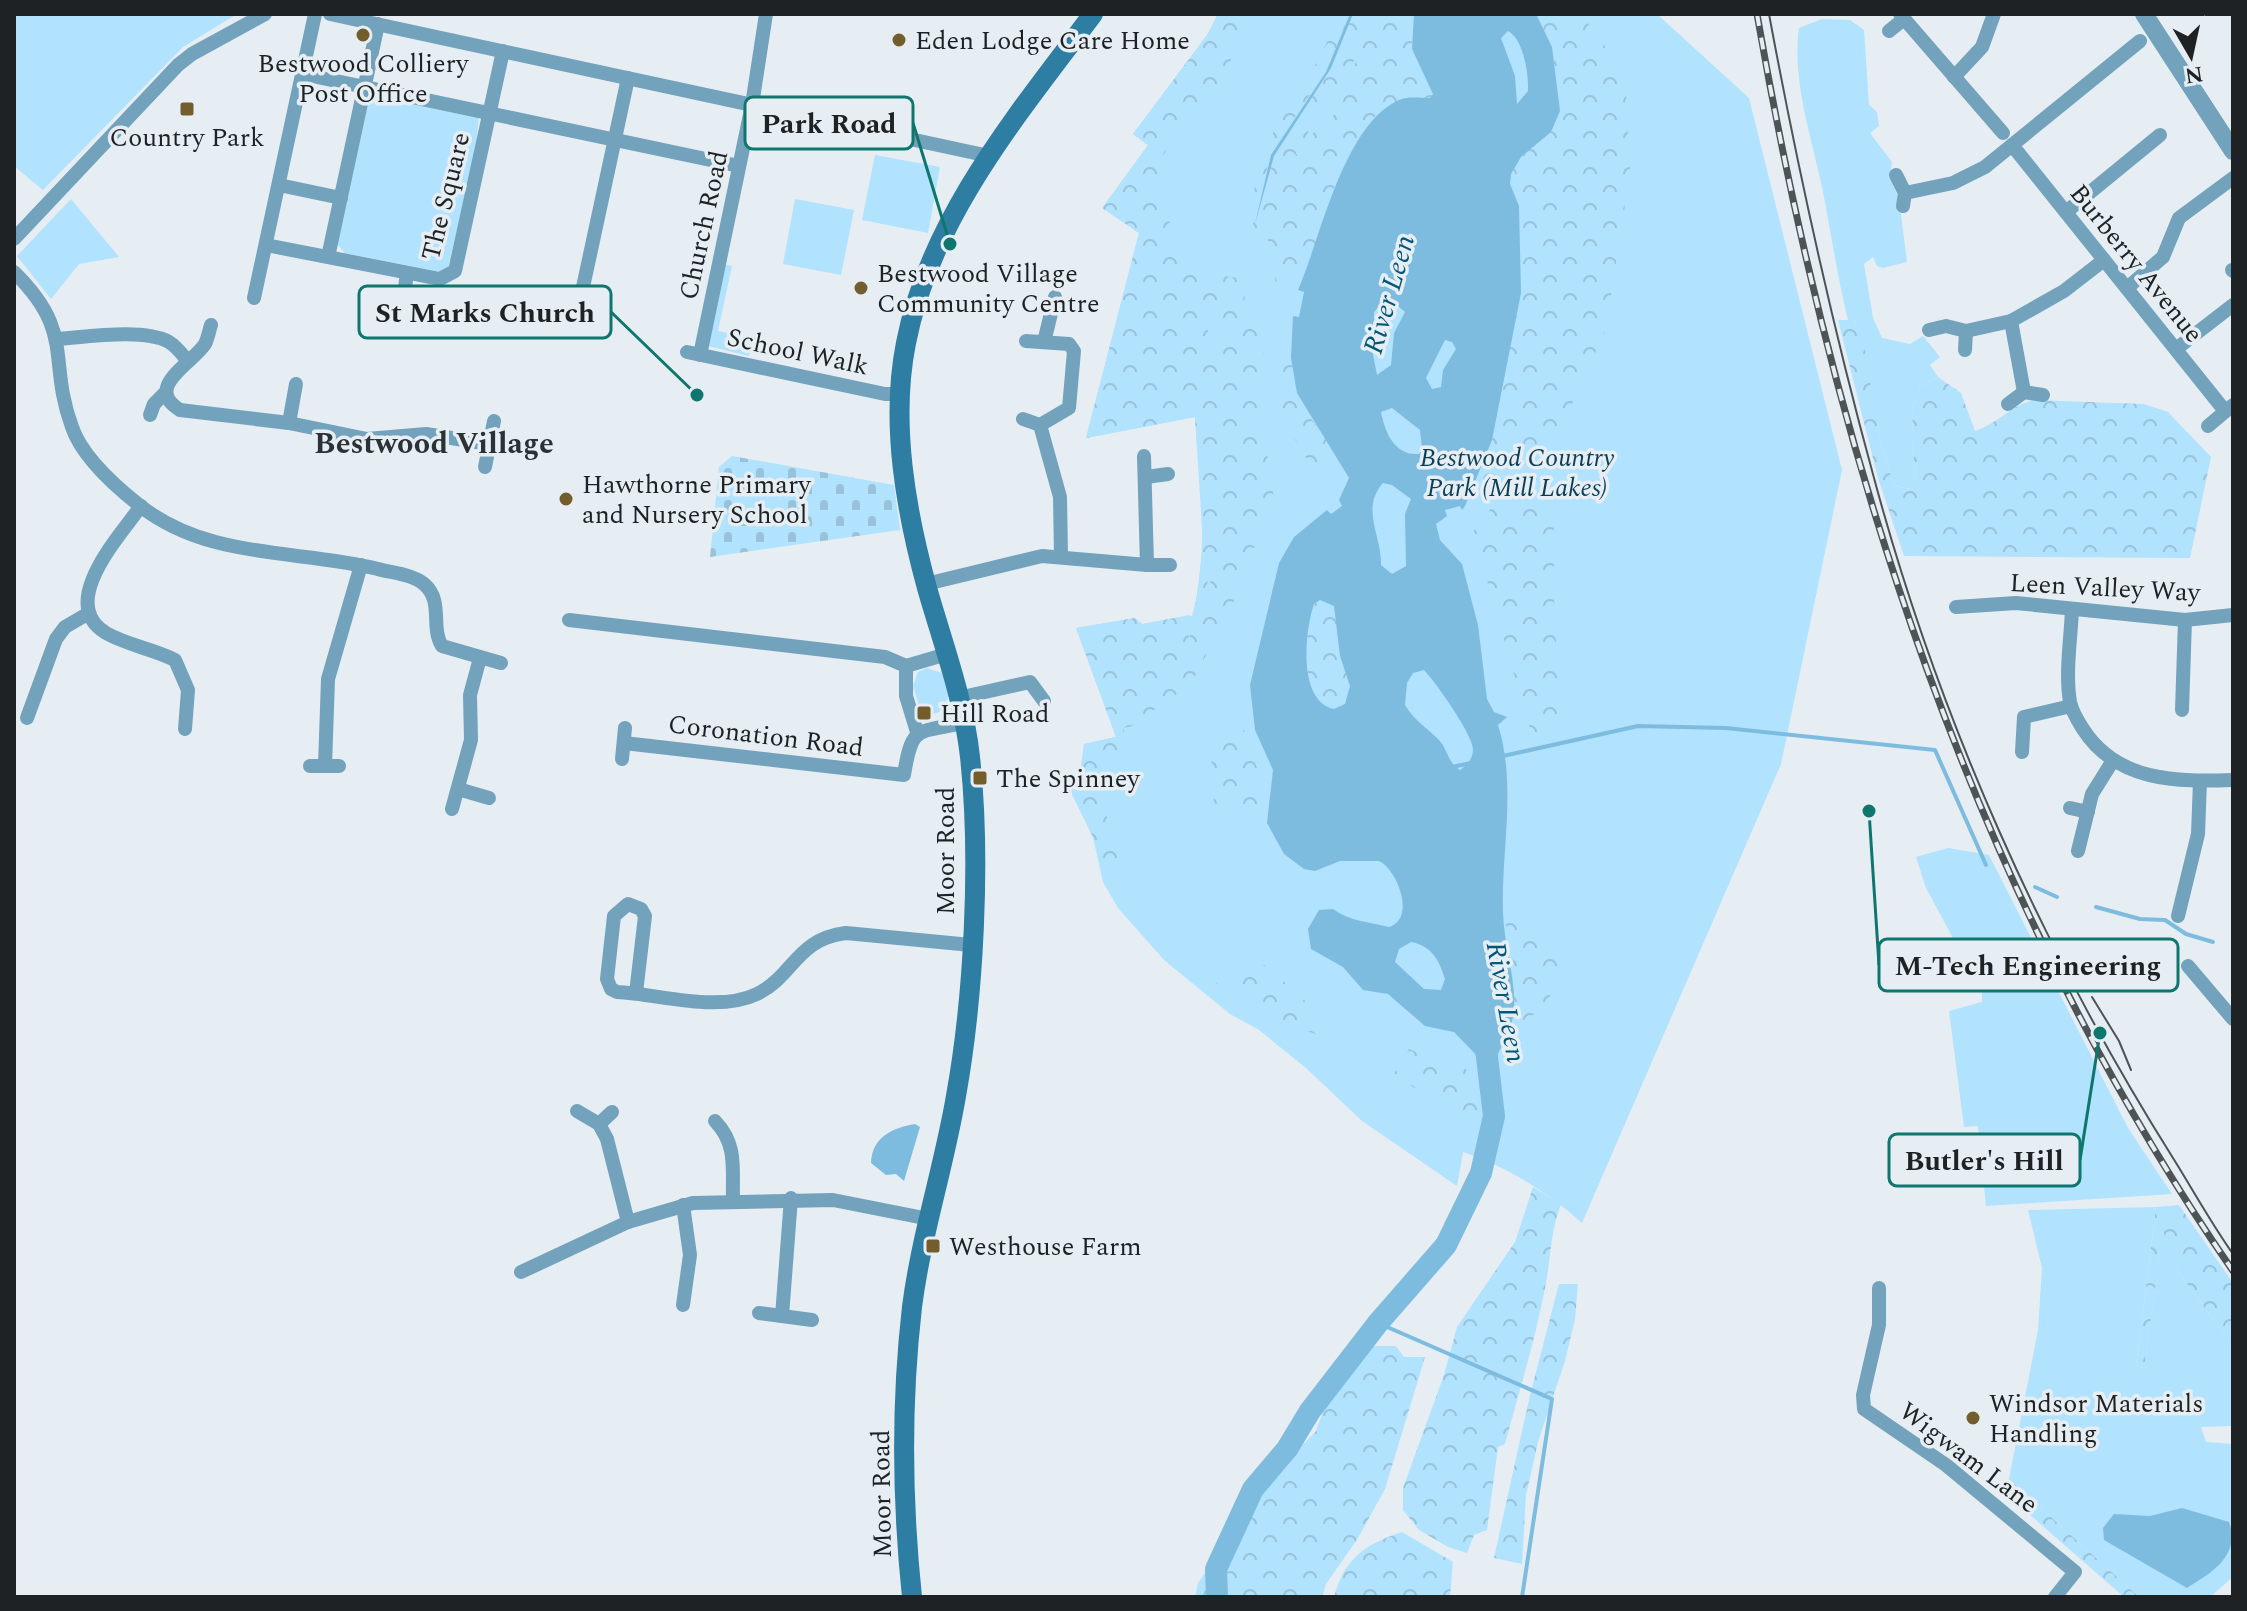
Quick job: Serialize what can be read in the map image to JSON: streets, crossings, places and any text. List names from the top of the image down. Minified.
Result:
{"streets":{"main road":["Moor Road"],"street":["The Square","Church Road","Burberry Avenue","School Walk","Leen Valley Way","Coronation Road","Wigwam Lane"]},"crossings":[["Church Road","School Walk"],["School Walk","Moor Road"]],"districts":["Bestwood Village"],"water":["River Leen"],"parks":["Bestwood Country Park (Mill Lakes)"],"places":{"other":["Bestwood Colliery Post Office","Eden Lodge Care Home","Park Road","Bestwood Village Community Centre","St Marks Church","Hawthorne Primary and Nursery School","M-Tech Engineering","Butler's Hill","Windsor Materials Handling"],"transit":["Country Park","Hill Road","The Spinney","Westhouse Farm"]},"north":"bottom"}
